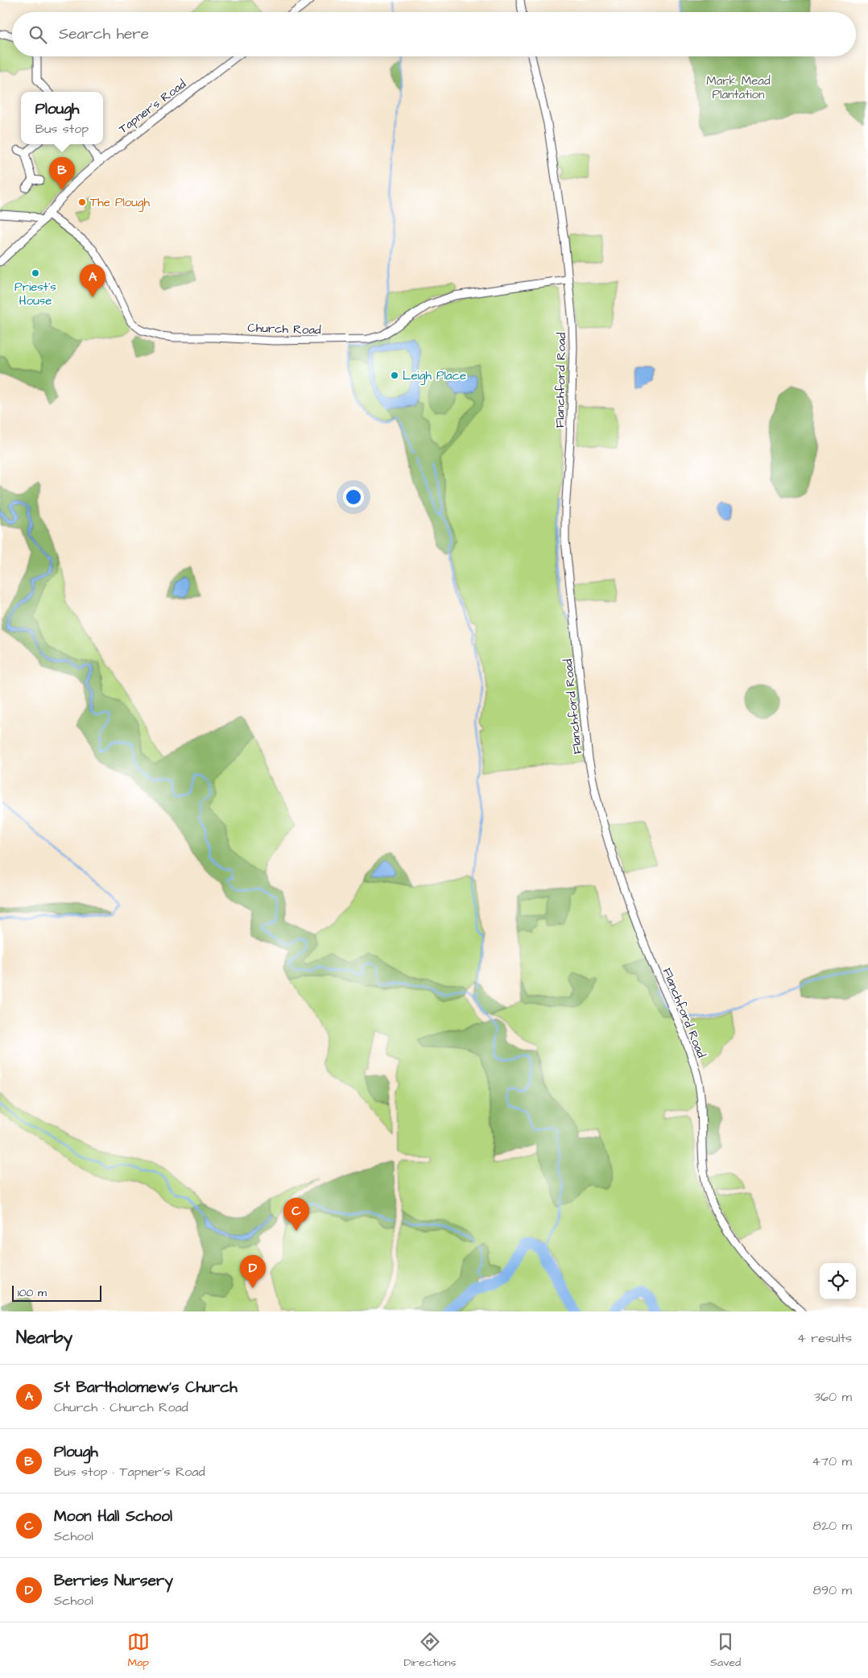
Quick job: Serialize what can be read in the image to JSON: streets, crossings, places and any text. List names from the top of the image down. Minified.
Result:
{"streets":{"street":["Tapner's Road","Church Road","Flanchford Road"]},"crossings":[["Tapner's Road","Church Road"],["Church Road","Flanchford Road"]],"parks":["Mark Mead Plantation"],"places":["The Plough","Priest's House","Leigh Place"],"scale_bar":"100 m","page":{"search":"Search here","popup":["Plough","Bus stop"],"pins":["B","A","C","D"],"scale":"100 m","heading":["Nearby","4 results"],"list":[{"mark":"A","name":"St Bartholomew's Church","note":"Church · Church Road","value":"360 m"},{"mark":"B","name":"Plough","note":"Bus stop · Tapner's Road","value":"470 m"},{"mark":"C","name":"Moon Hall School","note":"School","value":"820 m"},{"mark":"D","name":"Berries Nursery","note":"School","value":"890 m"}],"nav":["Map","Directions","Saved"]}}
